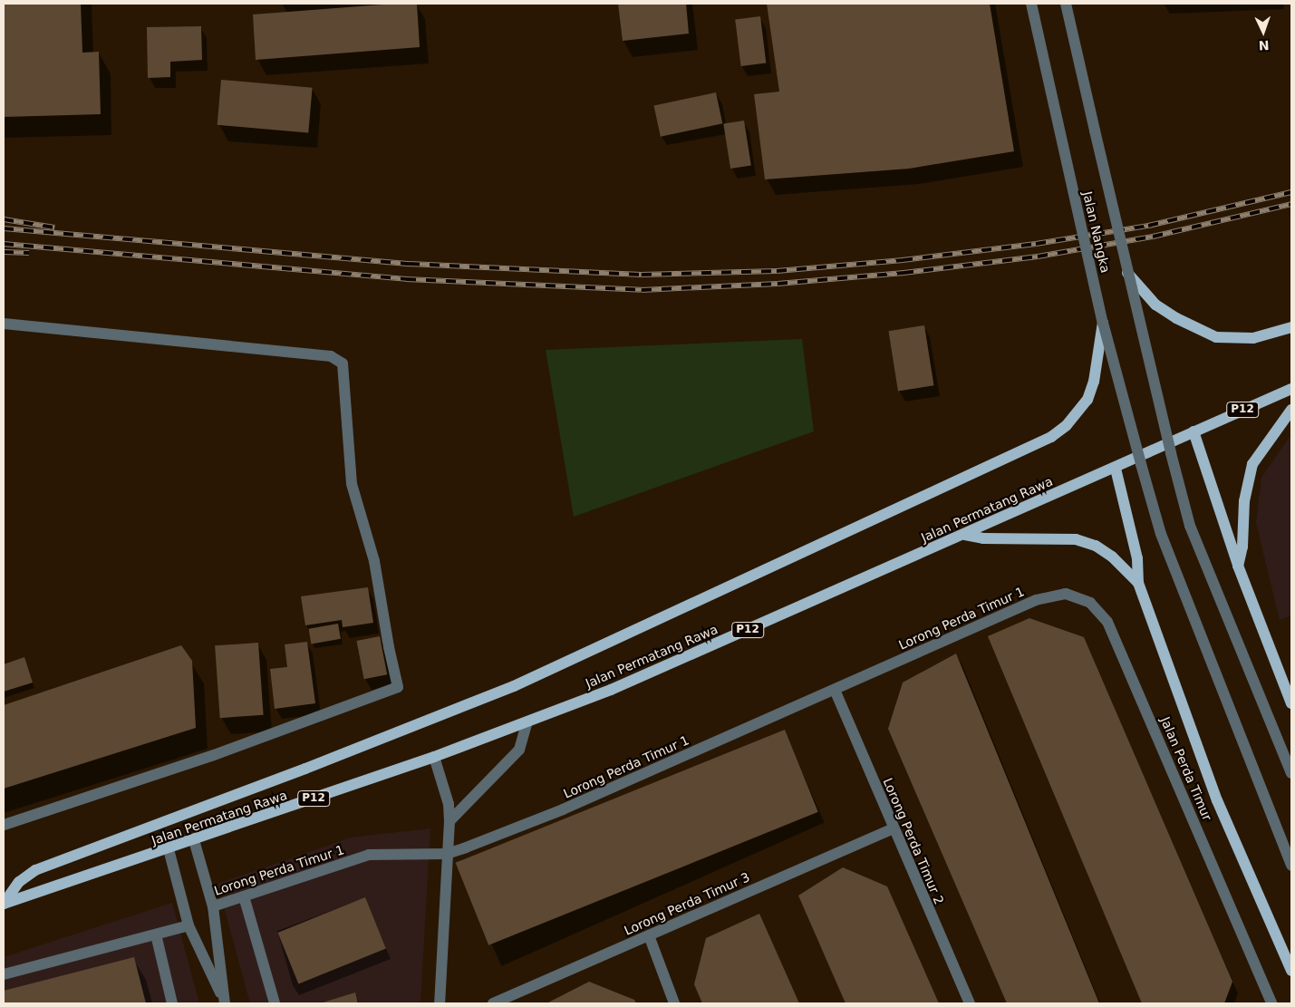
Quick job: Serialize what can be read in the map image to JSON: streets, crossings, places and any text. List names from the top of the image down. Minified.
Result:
{"streets":{"main road":["P12","Jalan Permatang Rawa"],"street":["Jalan Nangka","Lorong Perda Timur 1","Jalan Perda Timur","Lorong Perda Timur 2","Lorong Perda Timur 3"]},"crossings":[["Lorong Perda Timur 1","Jalan Perda Timur"],["Lorong Perda Timur 1","Lorong Perda Timur 2"],["Lorong Perda Timur 2","Lorong Perda Timur 3"]],"north":"bottom"}
